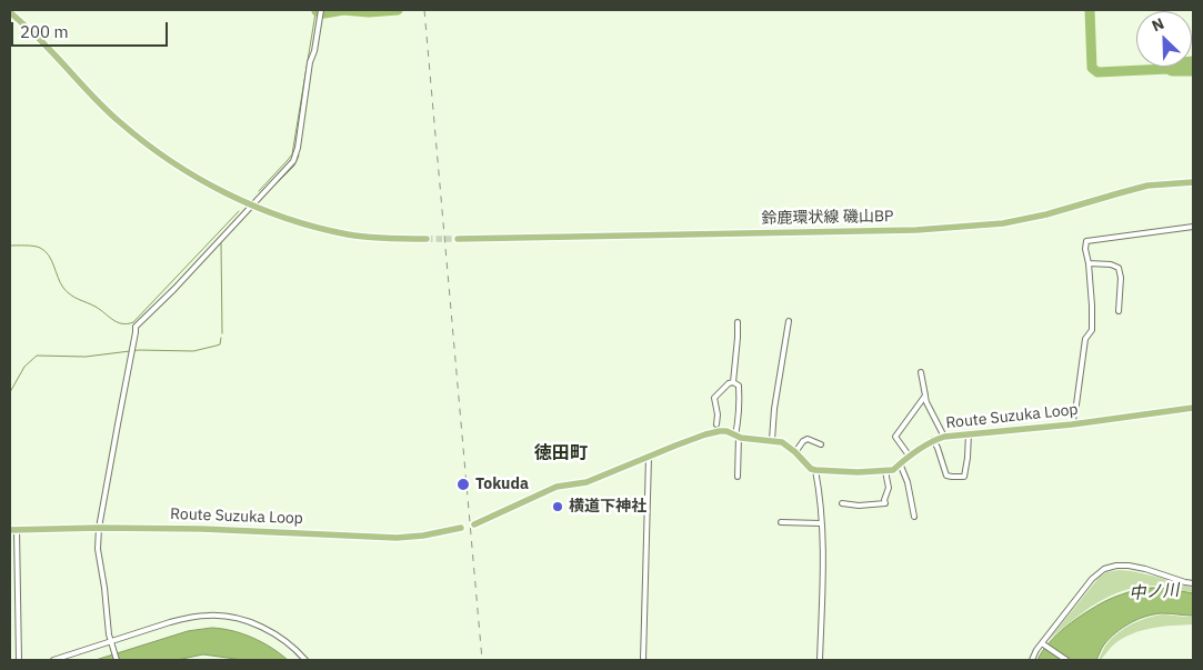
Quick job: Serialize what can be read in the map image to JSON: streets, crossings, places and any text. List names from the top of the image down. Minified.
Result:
{"streets":{"main road":["鈴鹿環状線 磯山BP","Route Suzuka Loop"]},"districts":["徳田町"],"water":["中ノ川"],"places":["Tokuda","横道下神社"],"scale_bar":"200 m","north":"top left"}
